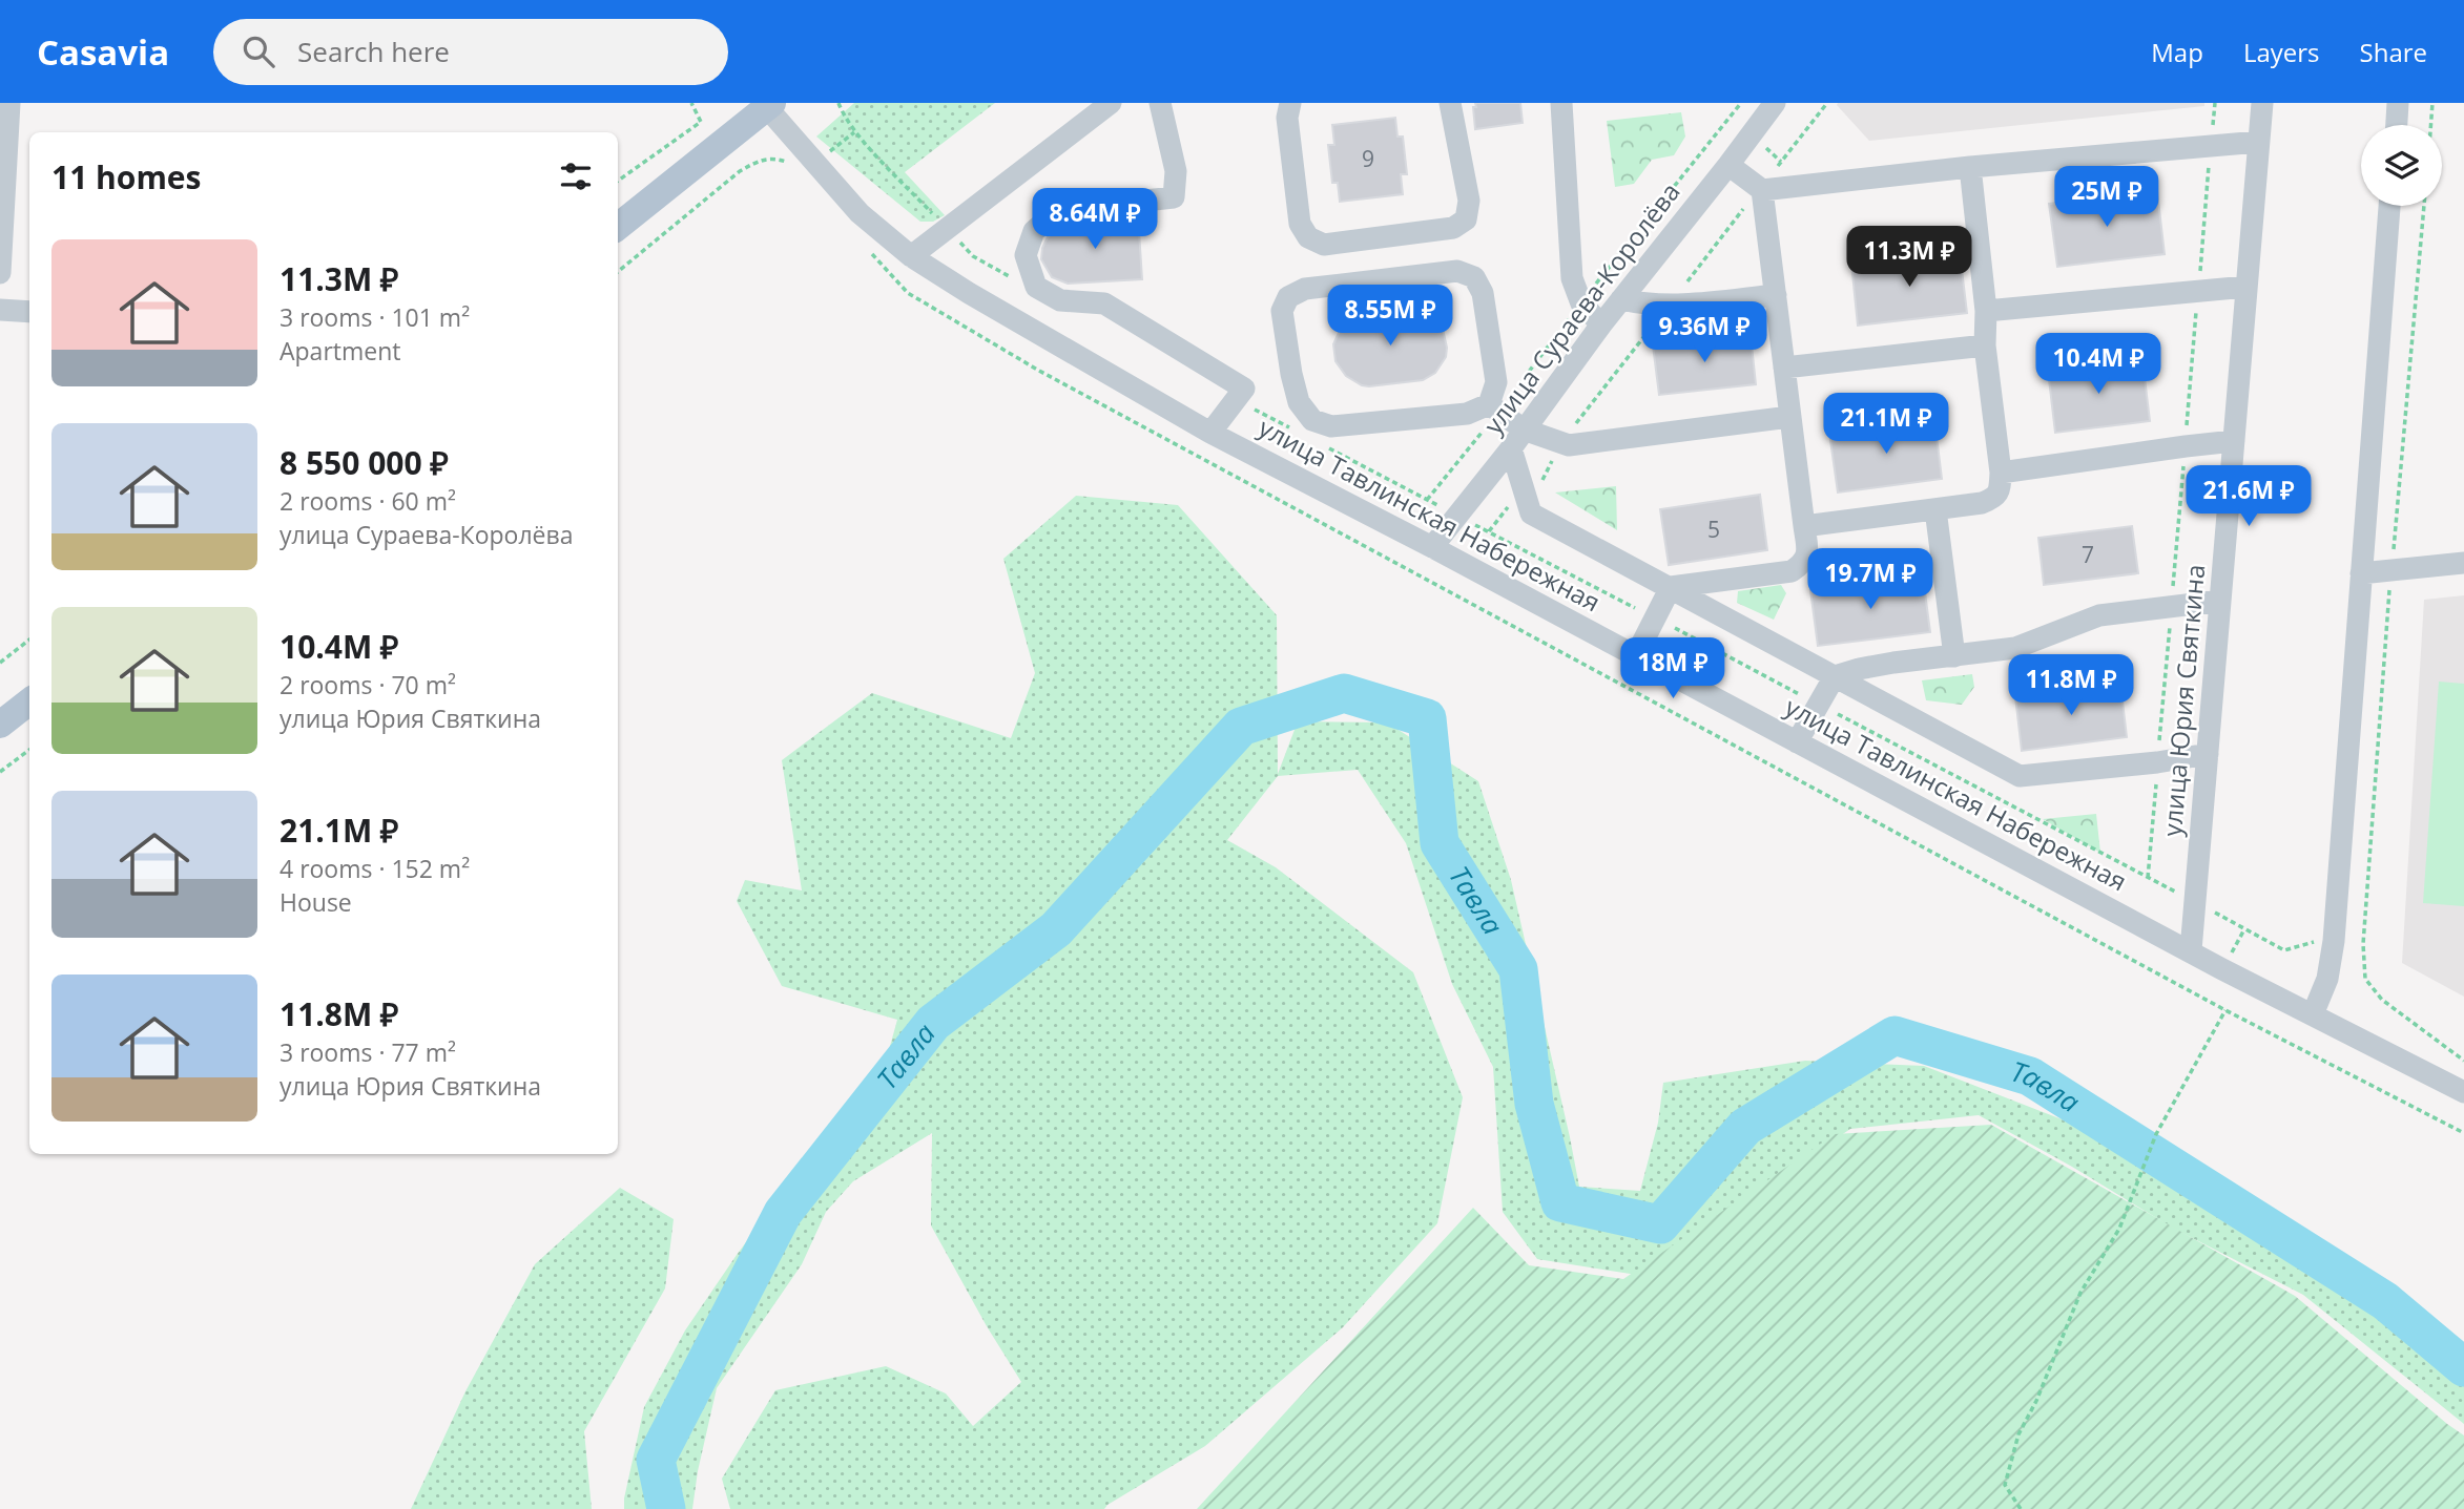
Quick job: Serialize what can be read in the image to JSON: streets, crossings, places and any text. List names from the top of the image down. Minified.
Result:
{"streets":{"street":["улица Сураева-Королёва","улица Тавлинская Набережная","улица Юрия Святкина"]},"crossings":[["улица Сураева-Королёва","улица Тавлинская Набережная"],["улица Тавлинская Набережная","улица Юрия Святкина"]],"water":["Тавла"],"house_numbers":["9","5","7"],"page":{"header":"Casavia","search":"Search here","nav":["Map","Layers","Share"],"heading":"11 homes","price":["25M ₽","8.64M ₽","11.3M ₽","8.55M ₽","9.36M ₽","10.4M ₽","21.1M ₽","21.6M ₽","19.7M ₽","18M ₽","11.8M ₽"],"list":[{"name":"11.3M ₽","note":"3 rooms · 101 m² · Apartment"},{"name":"8 550 000 ₽","note":"2 rooms · 60 m² · улица Сураева-Королёва"},{"name":"10.4M ₽","note":"2 rooms · 70 m² · улица Юрия Святкина"},{"name":"21.1M ₽","note":"4 rooms · 152 m² · House"},{"name":"11.8M ₽","note":"3 rooms · 77 m² · улица Юрия Святкина"}]}}
